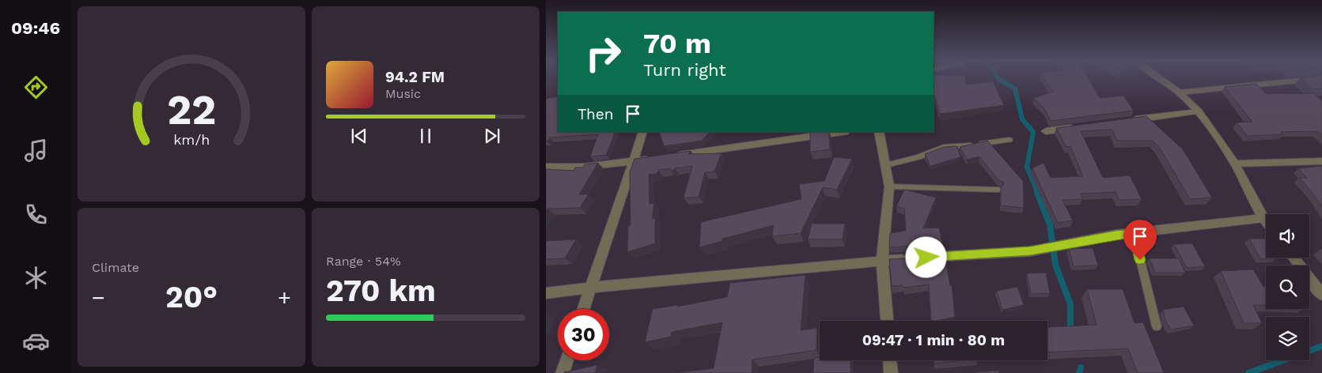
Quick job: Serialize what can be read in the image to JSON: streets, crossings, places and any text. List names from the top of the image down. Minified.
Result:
{"page":{"tabs":"09:46","turn":["70 m","Turn right"],"song":["94.2 FM","Music"],"then":"Then","tile":["Climate",["Range · 54%","270 km"]],"heat":["−","20°","+"],"limit":"30","trip":"09:47 · 1 min · 80 m","gauge":["22","km/h"]}}
